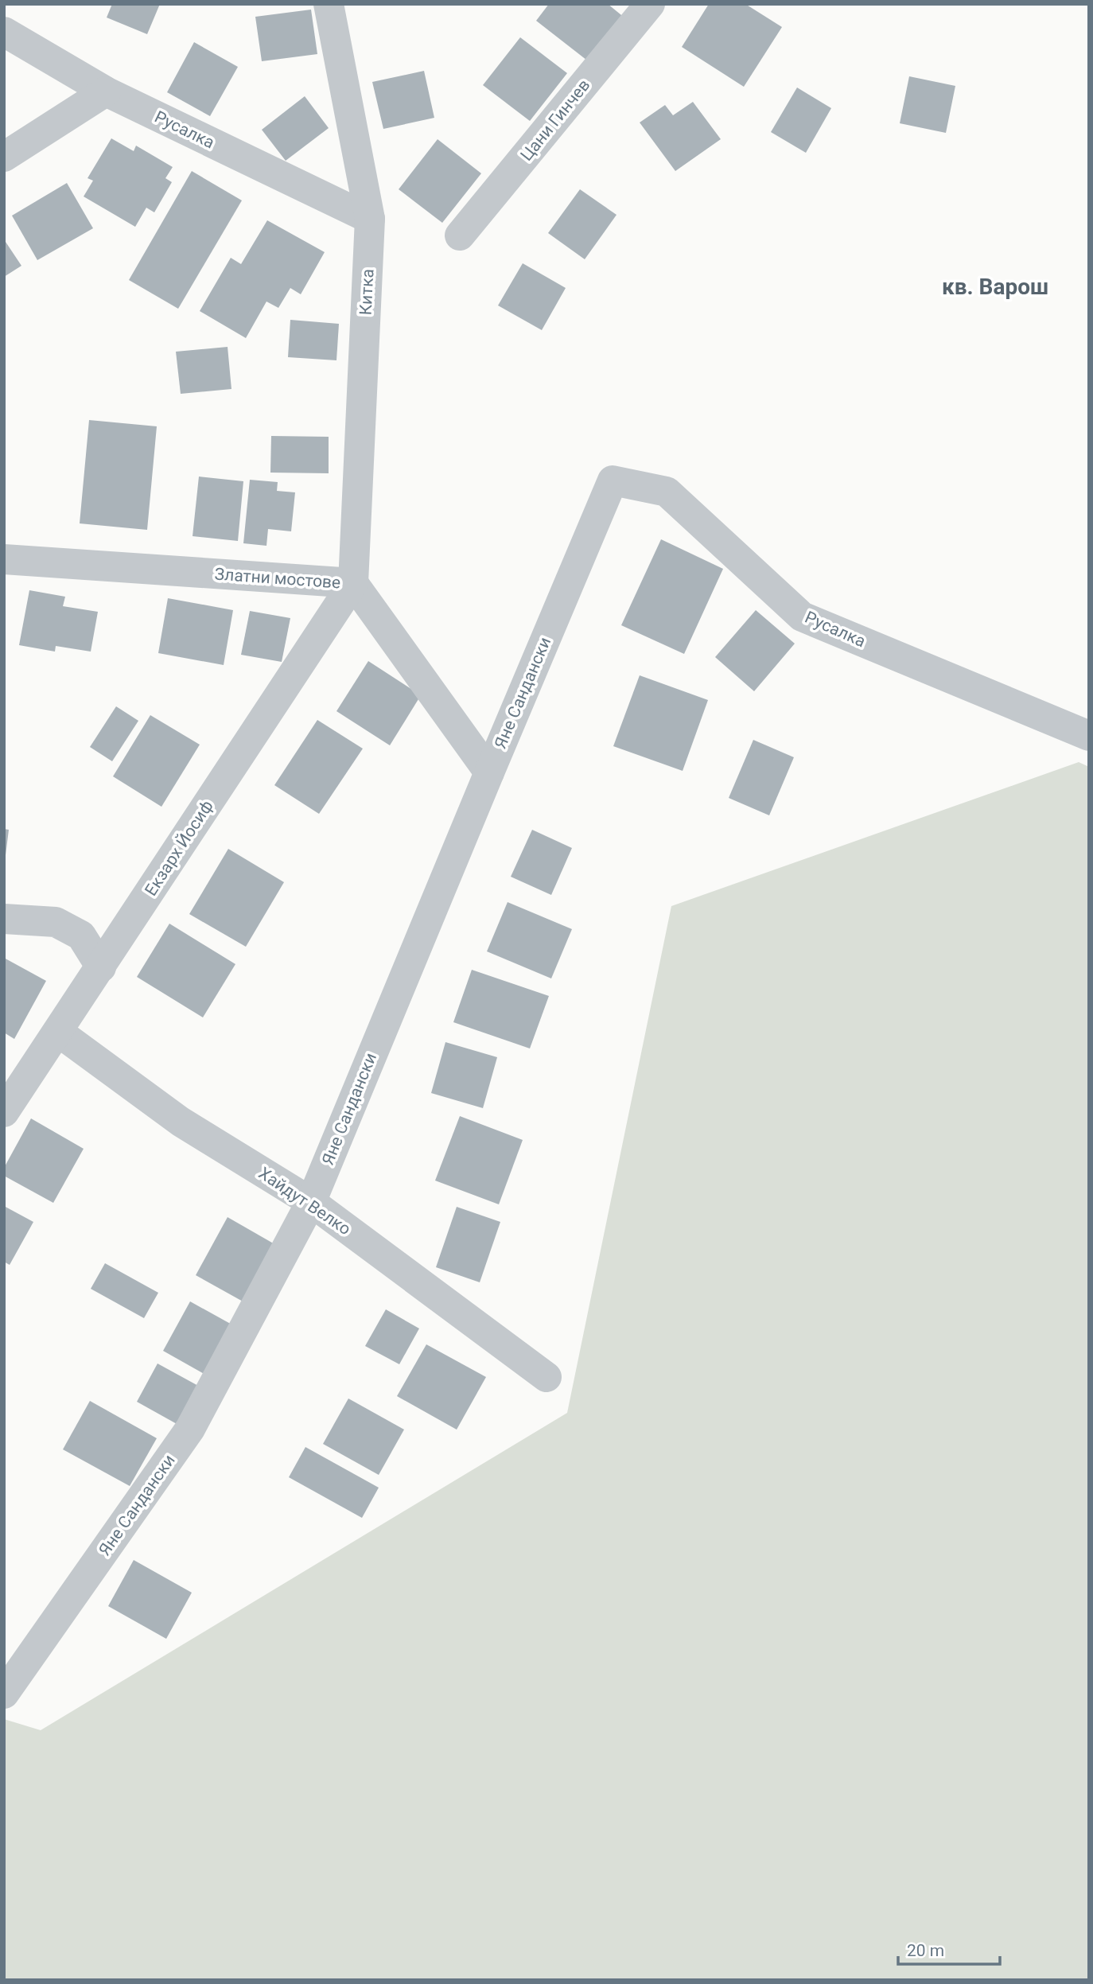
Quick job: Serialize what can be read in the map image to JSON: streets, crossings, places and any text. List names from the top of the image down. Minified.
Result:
{"streets":{"street":["Цани Гинчев","Русалка","Китка","Златни мостове","Яне Сандански","Екзарх Йосиф","Хайдут Велко"]},"crossings":[["Русалка","Китка"],["Русалка","Яне Сандански"],["Китка","Златни мостове"],["Китка","Екзарх Йосиф"],["Златни мостове","Яне Сандански"],["Златни мостове","Екзарх Йосиф"],["Яне Сандански","Хайдут Велко"],["Екзарх Йосиф","Хайдут Велко"]],"districts":["кв. Варош"],"scale_bar":"20 m"}
